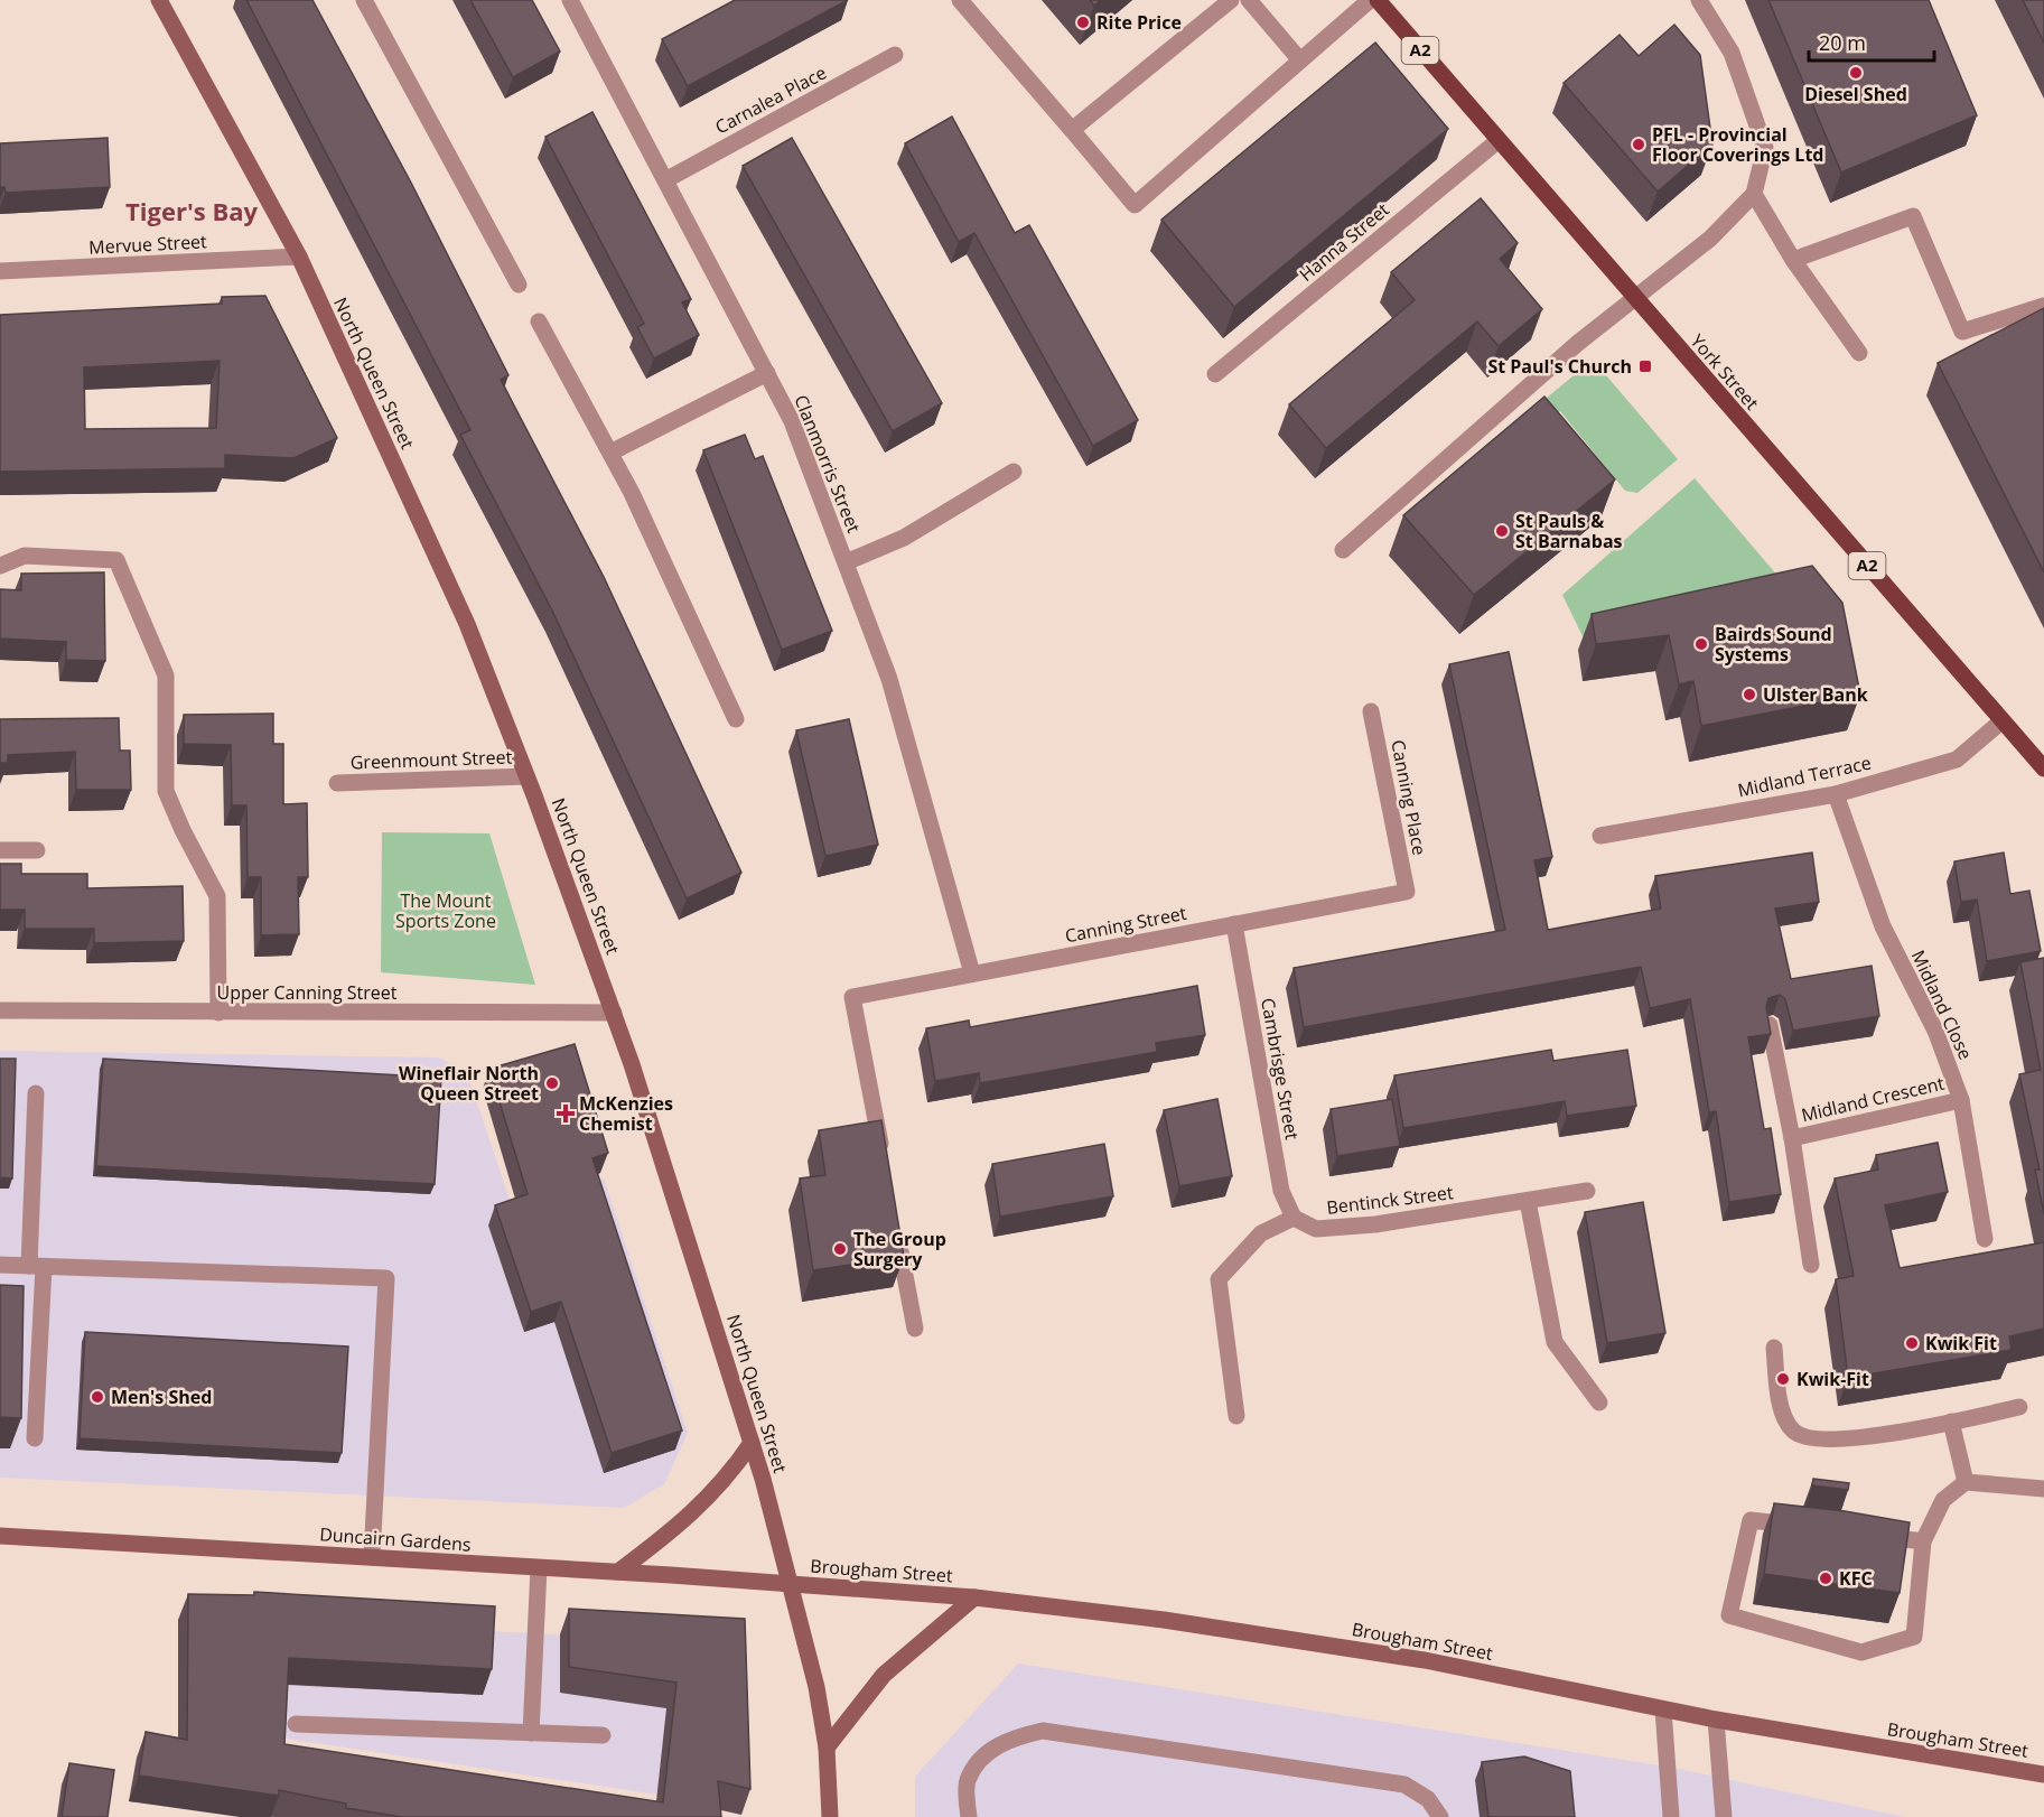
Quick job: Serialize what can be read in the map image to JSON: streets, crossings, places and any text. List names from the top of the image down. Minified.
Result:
{"streets":{"main road":["A2","York Street"],"street":["Carnalea Place","Hanna Street","Mervue Street","North Queen Street","Clanmorris Street","Greenmount Street","Midland Terrace","Canning Place","Canning Street","Upper Canning Street","Midland Close","Cambrisge Street","Midland Crescent","Bentinck Street","Duncairn Gardens","Brougham Street"]},"crossings":[["Carnalea Place","Clanmorris Street"],["Hanna Street","York Street"],["Mervue Street","North Queen Street"],["York Street","Midland Terrace"],["North Queen Street","Greenmount Street"],["North Queen Street","Upper Canning Street"],["North Queen Street","Duncairn Gardens"],["North Queen Street","Brougham Street"],["Clanmorris Street","Canning Street"],["Midland Terrace","Midland Close"],["Canning Place","Canning Street"],["Canning Street","Cambrisge Street"],["Midland Close","Midland Crescent"],["Cambrisge Street","Bentinck Street"],["Duncairn Gardens","Brougham Street"]],"districts":["Tiger's Bay"],"parks":["The Mount Sports Zone"],"places":{"other":["Rite Price","Diesel Shed","PFL - Provincial Floor Coverings Ltd","St Pauls & St Barnabas","Bairds Sound Systems","Ulster Bank","Wineflair North Queen Street","The Group Surgery","Kwik Fit","Kwik-Fit","Men's Shed","KFC"],"transit":["St Paul's Church"],"health":["McKenzies Chemist"]},"scale_bar":"20 m"}
